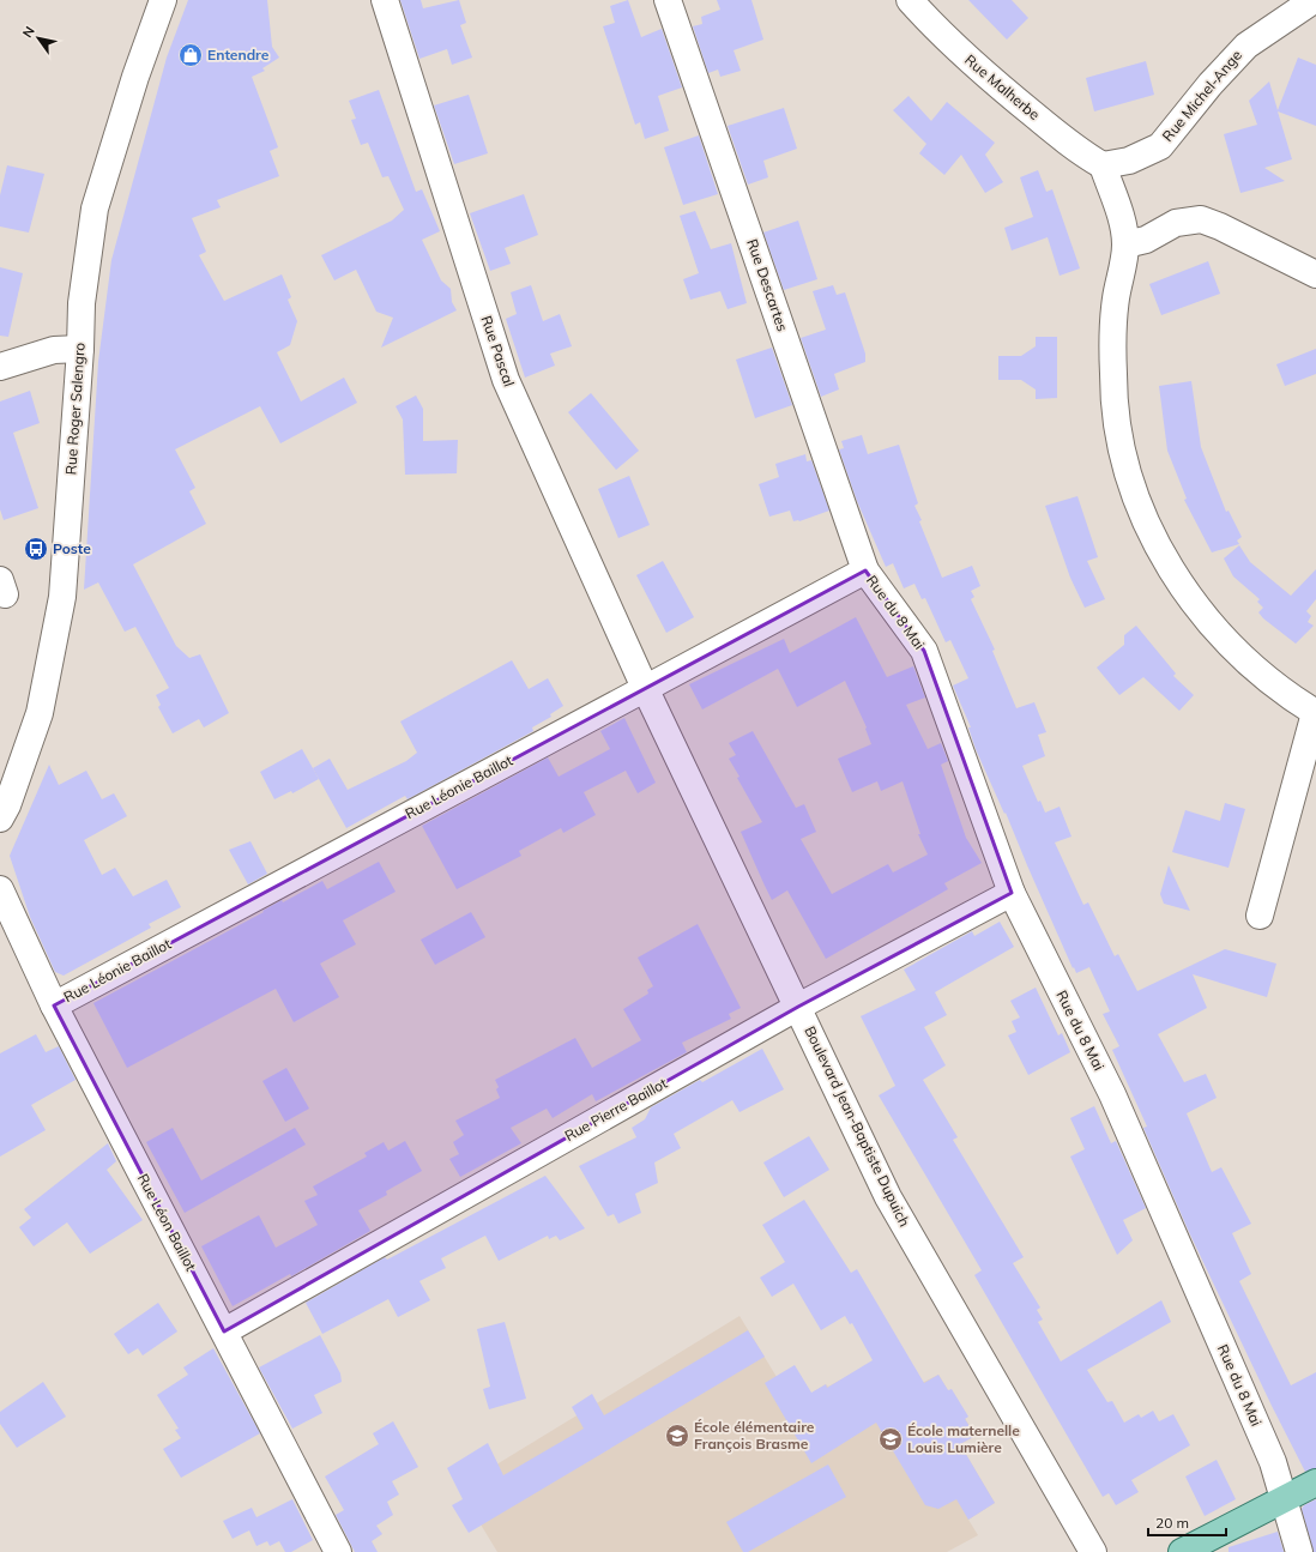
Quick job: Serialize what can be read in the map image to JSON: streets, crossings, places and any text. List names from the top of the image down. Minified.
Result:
{"streets":{"street":["Rue Malherbe","Rue Michel-Ange","Rue Descartes","Rue Pascal","Rue Roger Salengro","Rue du 8 Mai","Rue Léonie Baillot","Rue Pierre Baillot","Boulevard Jean-Baptiste Dupuich","Rue Léon Baillot"]},"crossings":[["Rue Malherbe","Rue Michel-Ange"],["Rue Descartes","Rue du 8 Mai"],["Rue Descartes","Rue Léonie Baillot"],["Rue Pascal","Rue Léonie Baillot"],["Rue Pascal","Boulevard Jean-Baptiste Dupuich"],["Rue du 8 Mai","Rue Léonie Baillot"],["Rue du 8 Mai","Rue Pierre Baillot"],["Rue Léonie Baillot","Boulevard Jean-Baptiste Dupuich"],["Rue Léonie Baillot","Rue Léon Baillot"],["Rue Pierre Baillot","Boulevard Jean-Baptiste Dupuich"],["Rue Pierre Baillot","Rue Léon Baillot"]],"places":{"shop":["Entendre"],"bus stop":["Poste"],"school or university":["École élémentaire François Brasme","École maternelle Louis Lumière"]},"scale_bar":"20 m","north":"top left"}
